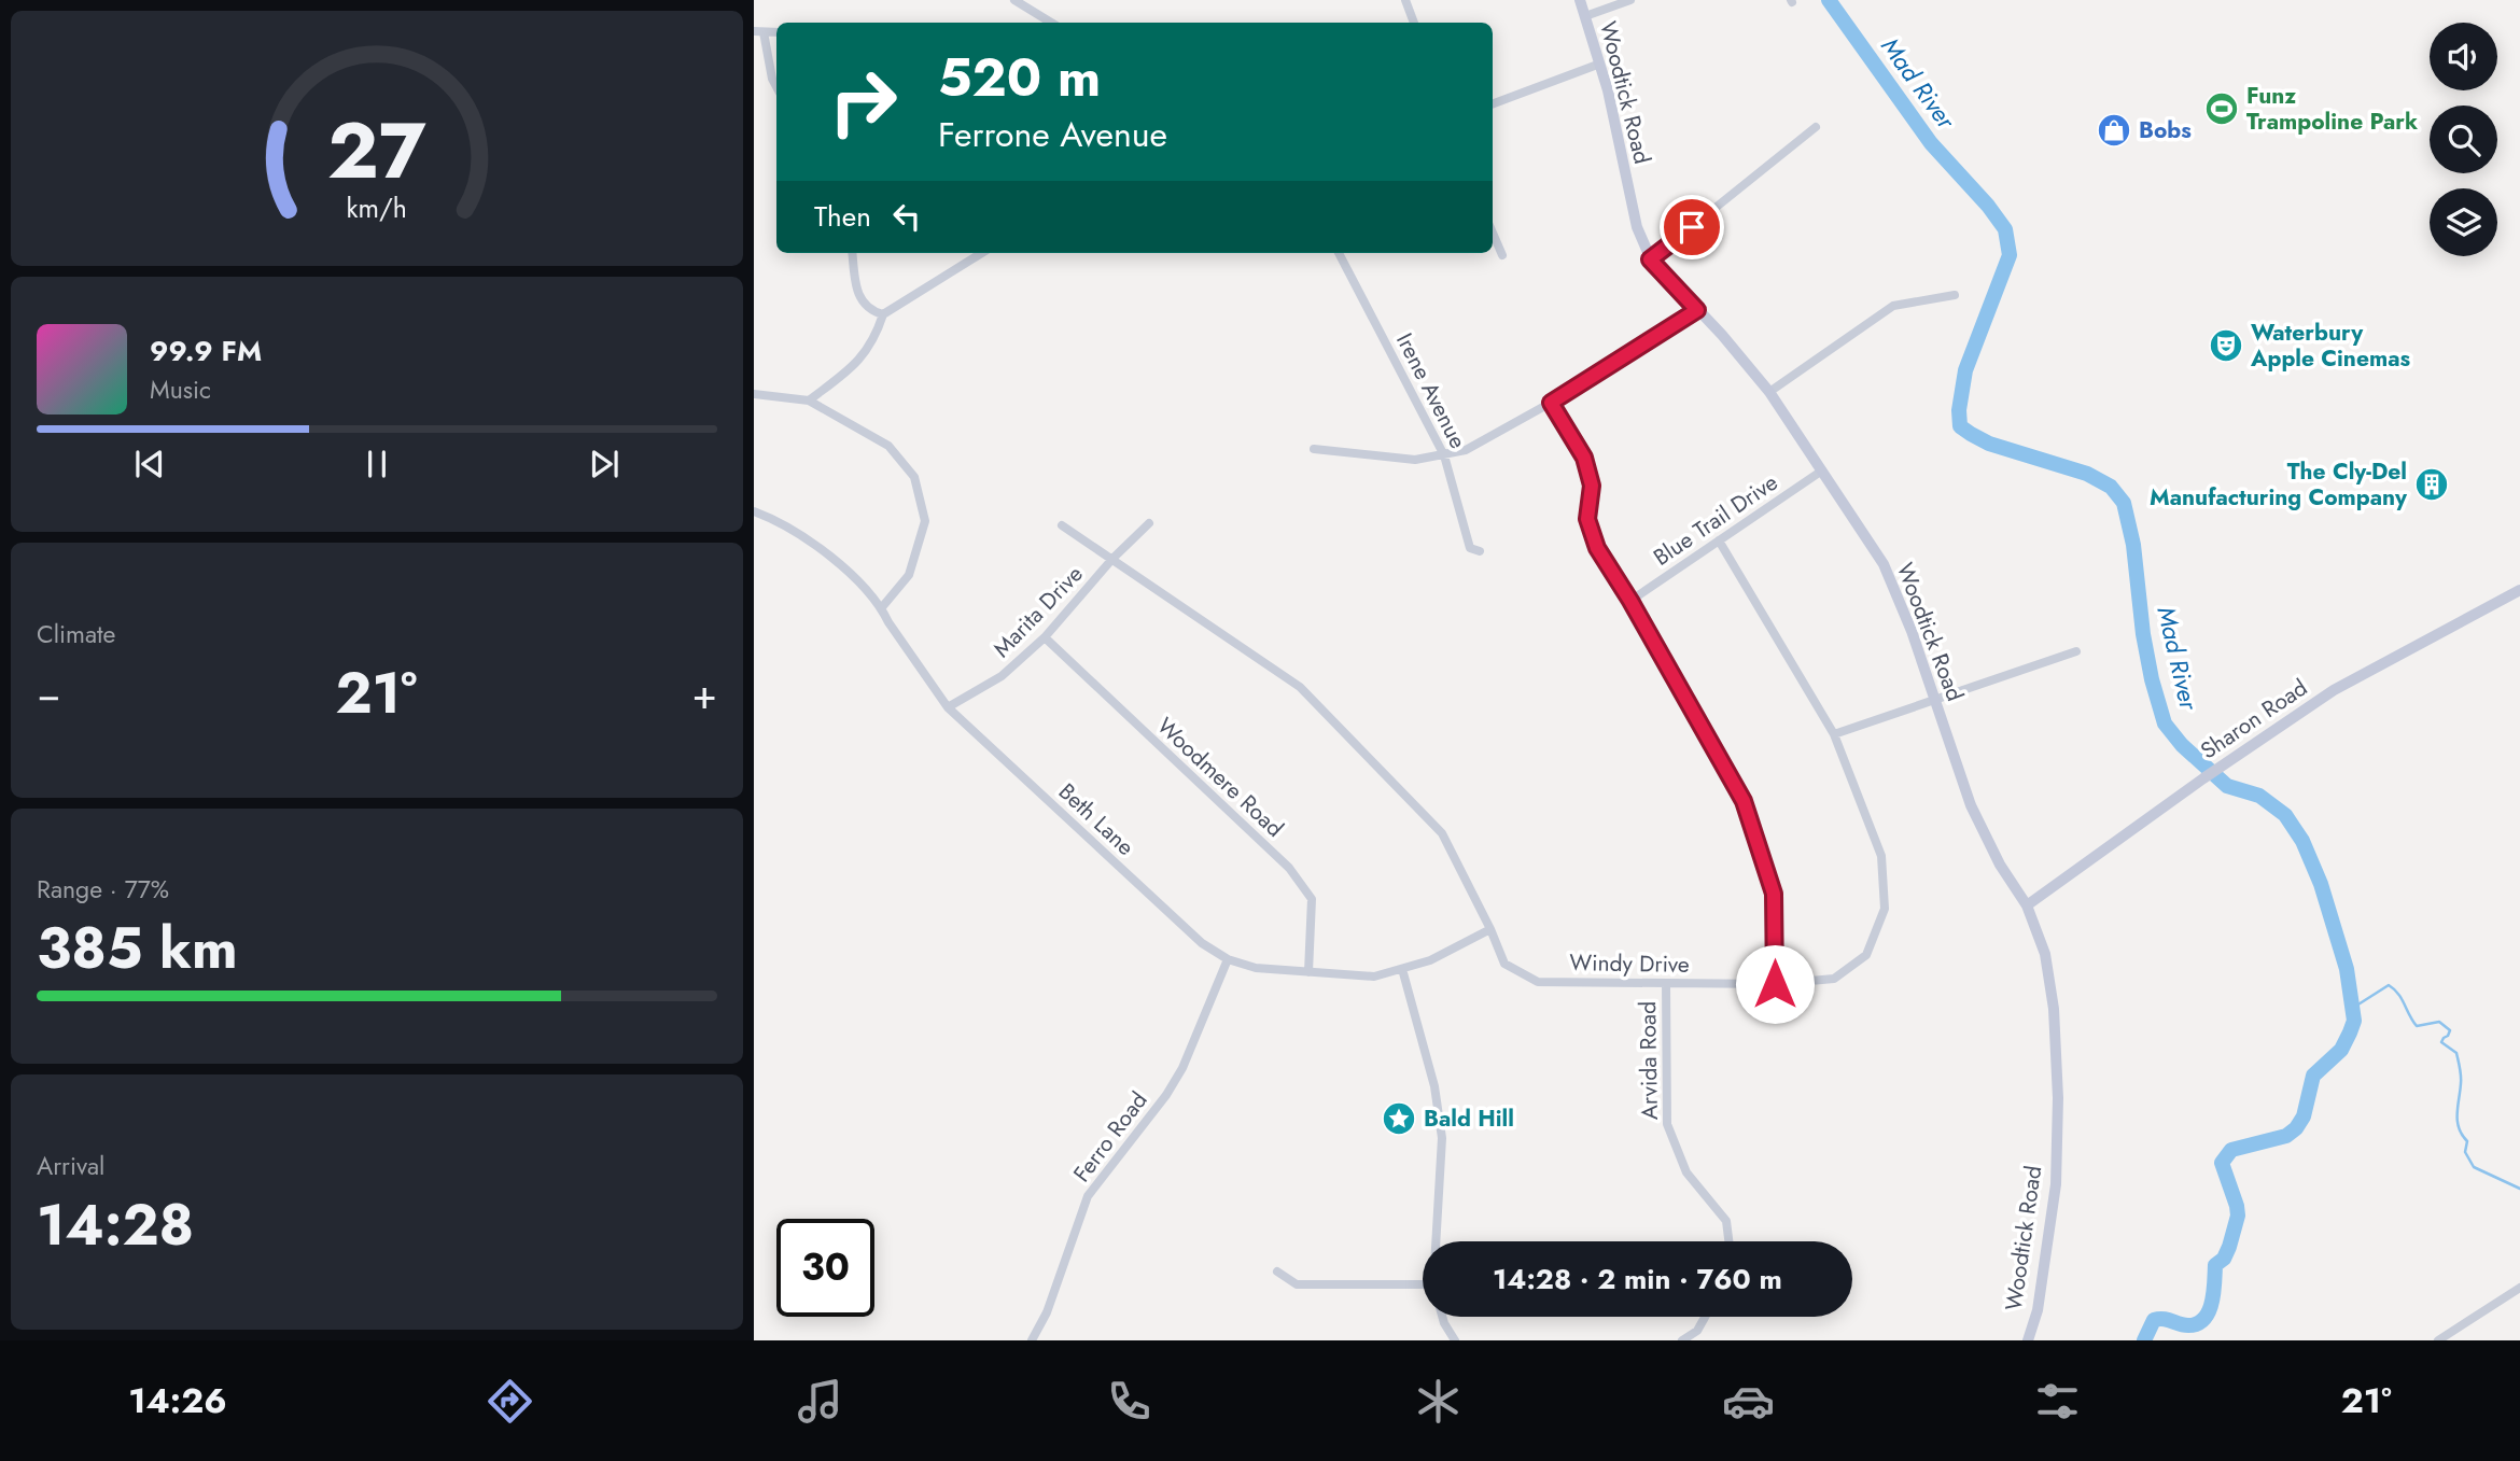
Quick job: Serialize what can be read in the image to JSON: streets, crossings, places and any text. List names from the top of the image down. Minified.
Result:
{"streets":{"main road":["Woodtick Road","Sharon Road"],"street":["Irene Avenue","Blue Trail Drive","Marita Drive","Woodmere Road","Beth Lane","Windy Drive","Arvida Road","Ferro Road"]},"crossings":[["Woodtick Road","Blue Trail Drive"],["Woodtick Road","Sharon Road"],["Blue Trail Drive","Windy Drive"],["Marita Drive","Woodmere Road"],["Marita Drive","Beth Lane"],["Marita Drive","Windy Drive"],["Woodmere Road","Beth Lane"],["Beth Lane","Windy Drive"],["Beth Lane","Ferro Road"],["Windy Drive","Arvida Road"]],"water":["Mad River"],"places":{"sports":["Funz Trampoline Park"],"shop":["Bobs"],"theatre":["Waterbury Apple Cinemas"],"building":["The Cly-Del Manufacturing Company"],"place":["Bald Hill"]},"page":{"turn":["520 m","Ferrone Avenue"],"then":"Then","song":["99.9 FM","Music"],"tile":["Climate",["Range · 77%","385 km"],["Arrival","14:28"]],"heat":["−","21°","+"],"limit":"30","trip":"14:28 · 2 min · 760 m","tabs":["14:26","21°"],"gauge":["27","km/h"]}}
